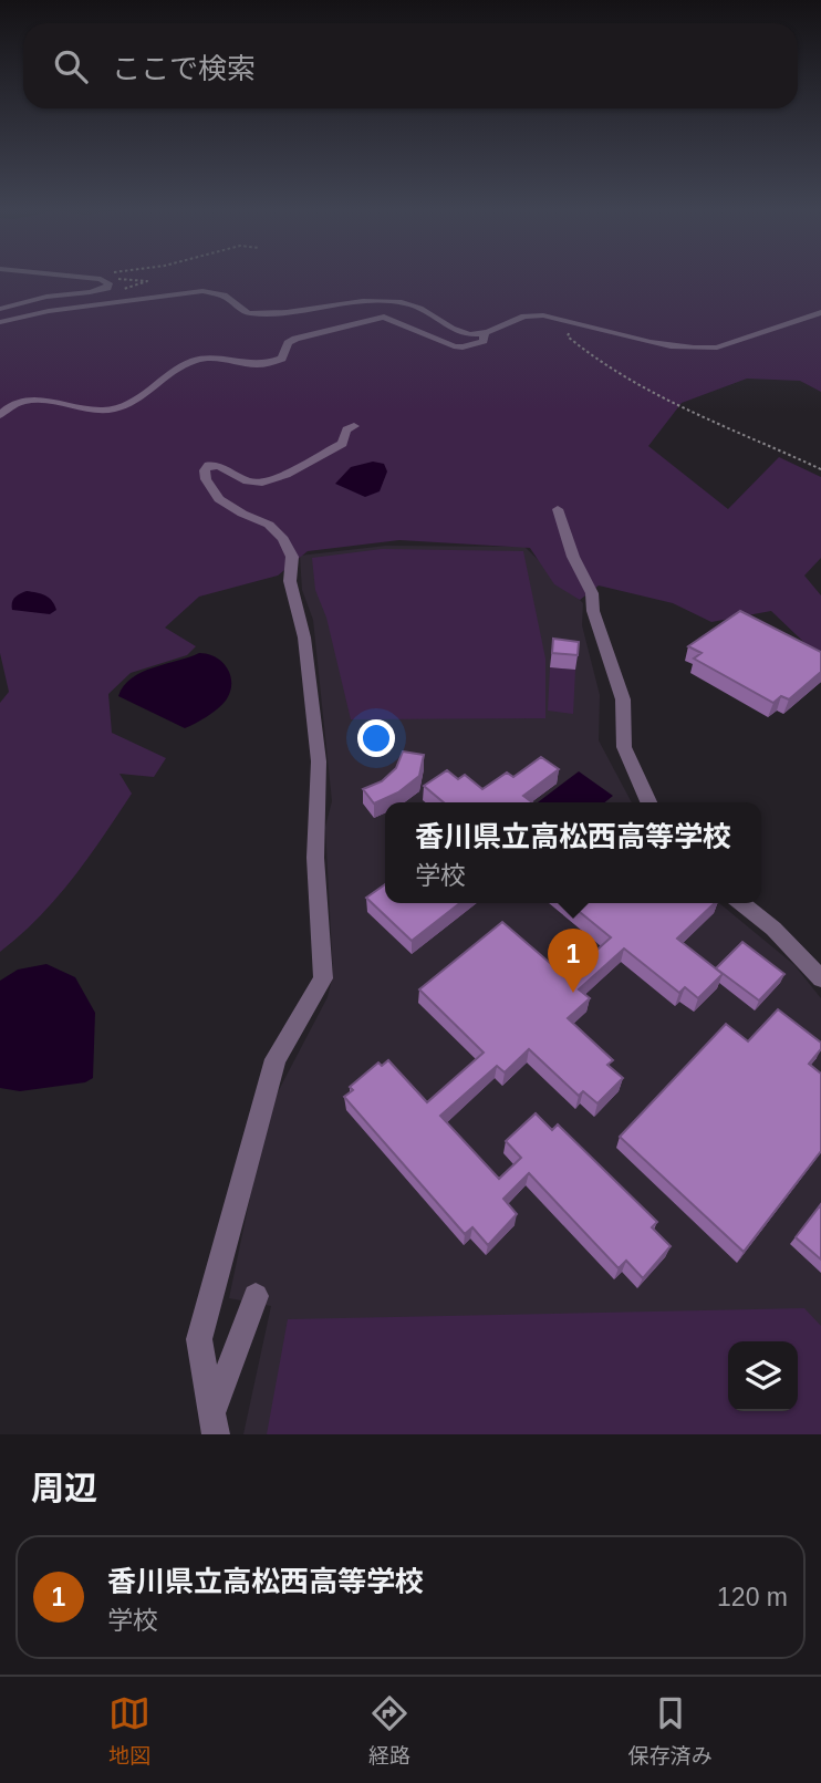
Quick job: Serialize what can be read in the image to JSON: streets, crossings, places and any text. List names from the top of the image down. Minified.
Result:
{"page":{"search":"ここで検索","popup":["香川県立高松西高等学校","学校"],"pins":"1","heading":"周辺","list":[{"mark":"1","name":"香川県立高松西高等学校","note":"学校","value":"120 m"}],"nav":["地図","経路","保存済み"]}}
